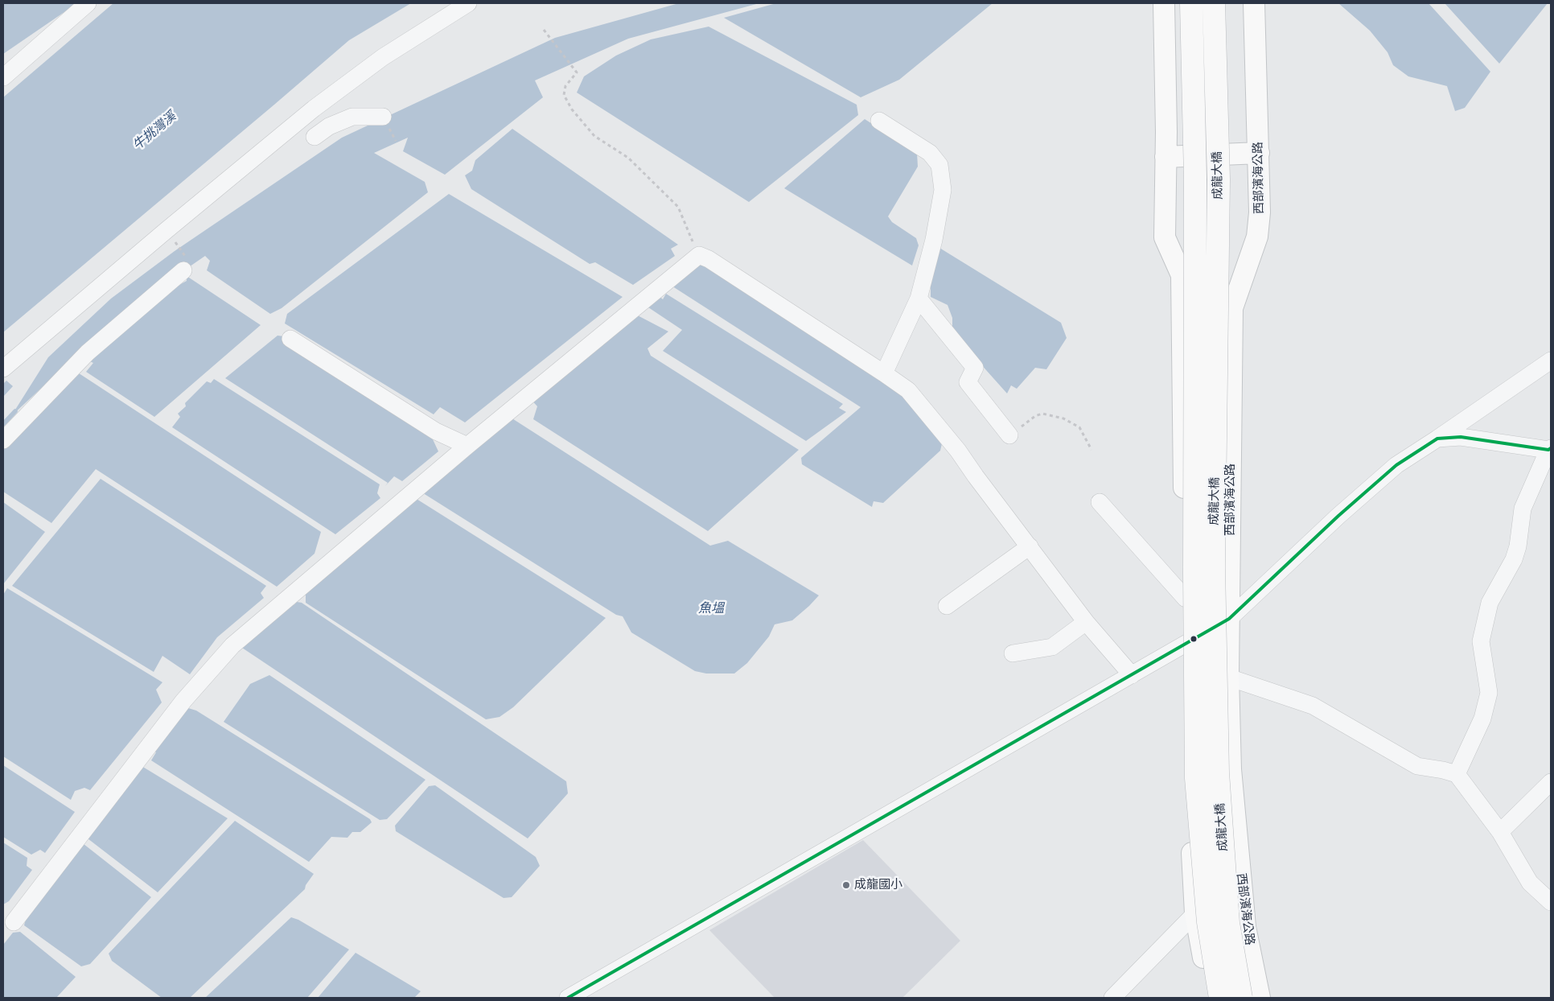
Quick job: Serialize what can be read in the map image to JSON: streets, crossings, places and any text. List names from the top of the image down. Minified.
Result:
{"streets":{"highway":["成龍大橋"],"main road":["西部濱海公路"]},"water":["牛挑灣溪","魚塭"],"places":["成龍國小"]}
